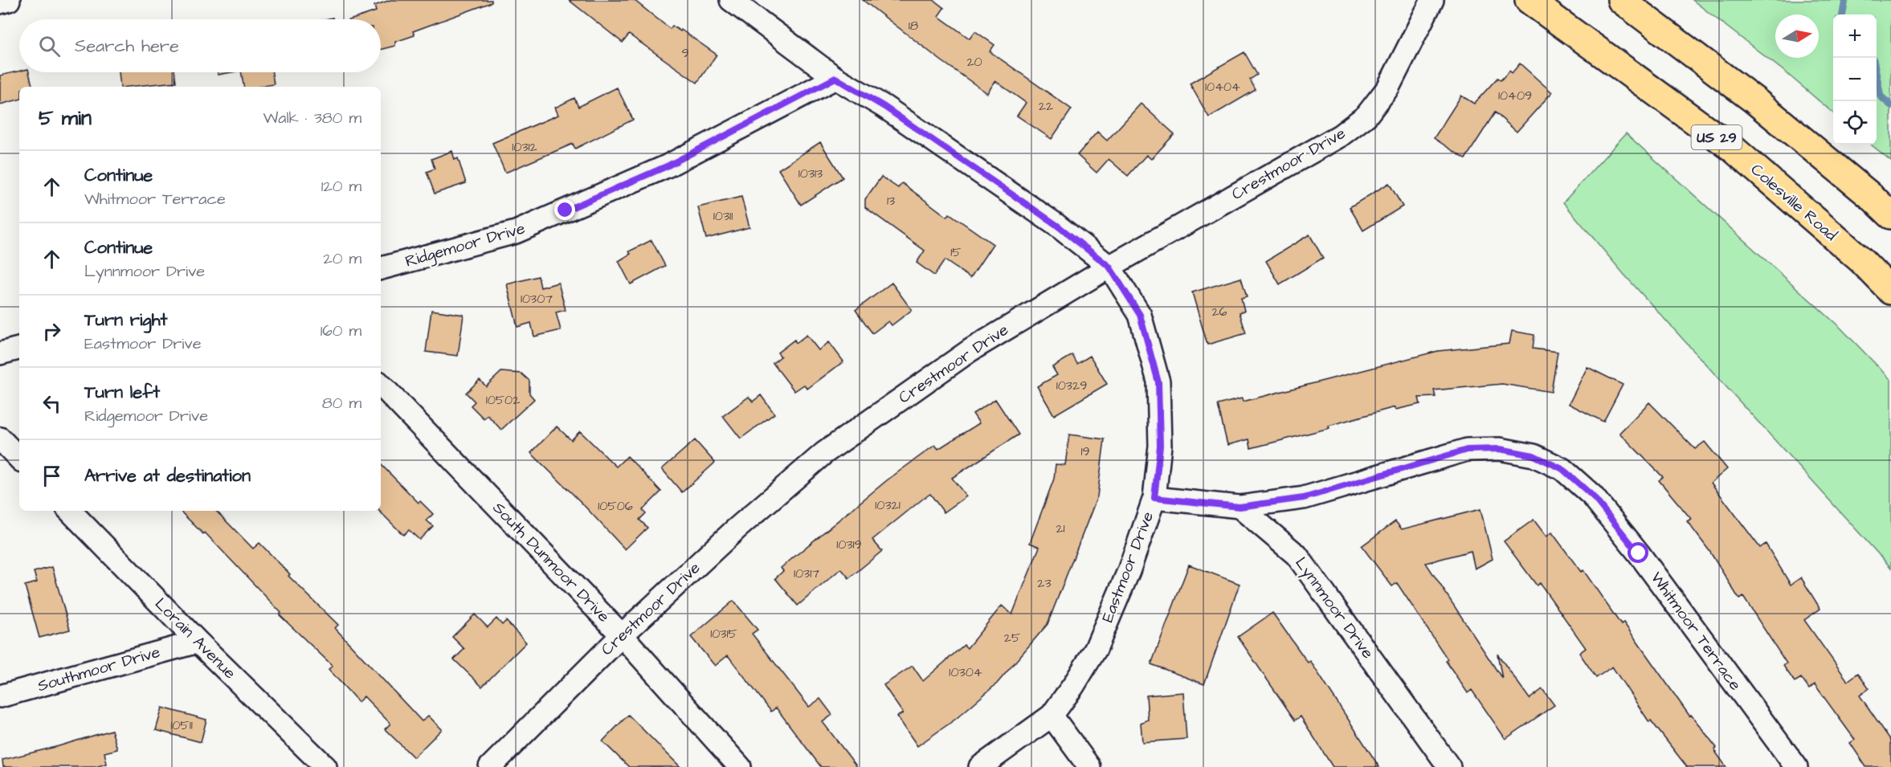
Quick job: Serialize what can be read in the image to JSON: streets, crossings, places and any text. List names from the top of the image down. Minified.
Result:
{"streets":{"highway":["US 29","Colesville Road"],"street":["Crestmoor Drive","Ridgemoor Drive","South Dunmoor Drive","Eastmoor Drive","Lynnmoor Drive","Whitmoor Terrace","Lorain Avenue","Southmoor Drive"]},"crossings":[["Crestmoor Drive","South Dunmoor Drive"],["Crestmoor Drive","Eastmoor Drive"],["Ridgemoor Drive","Eastmoor Drive"],["Lynnmoor Drive","Whitmoor Terrace"],["Lorain Avenue","Southmoor Drive"]],"house_numbers":["18","9","20","10404","10409","22","10312","10313","13","10311","15","10307","26","10329","10502","19","10321","10506","21","10319","10317","23","10315","25","10304","10511"],"north":"right","page":{"map_buttons":["+","−"],"search":"Search here","heading":["5 min","Walk · 380 m"],"list":[["Continue","Whitmoor Terrace","120 m"],["Continue","Lynnmoor Drive","20 m"],["Turn right","Eastmoor Drive","160 m"],["Turn left","Ridgemoor Drive","80 m"],"Arrive at destination"]}}
